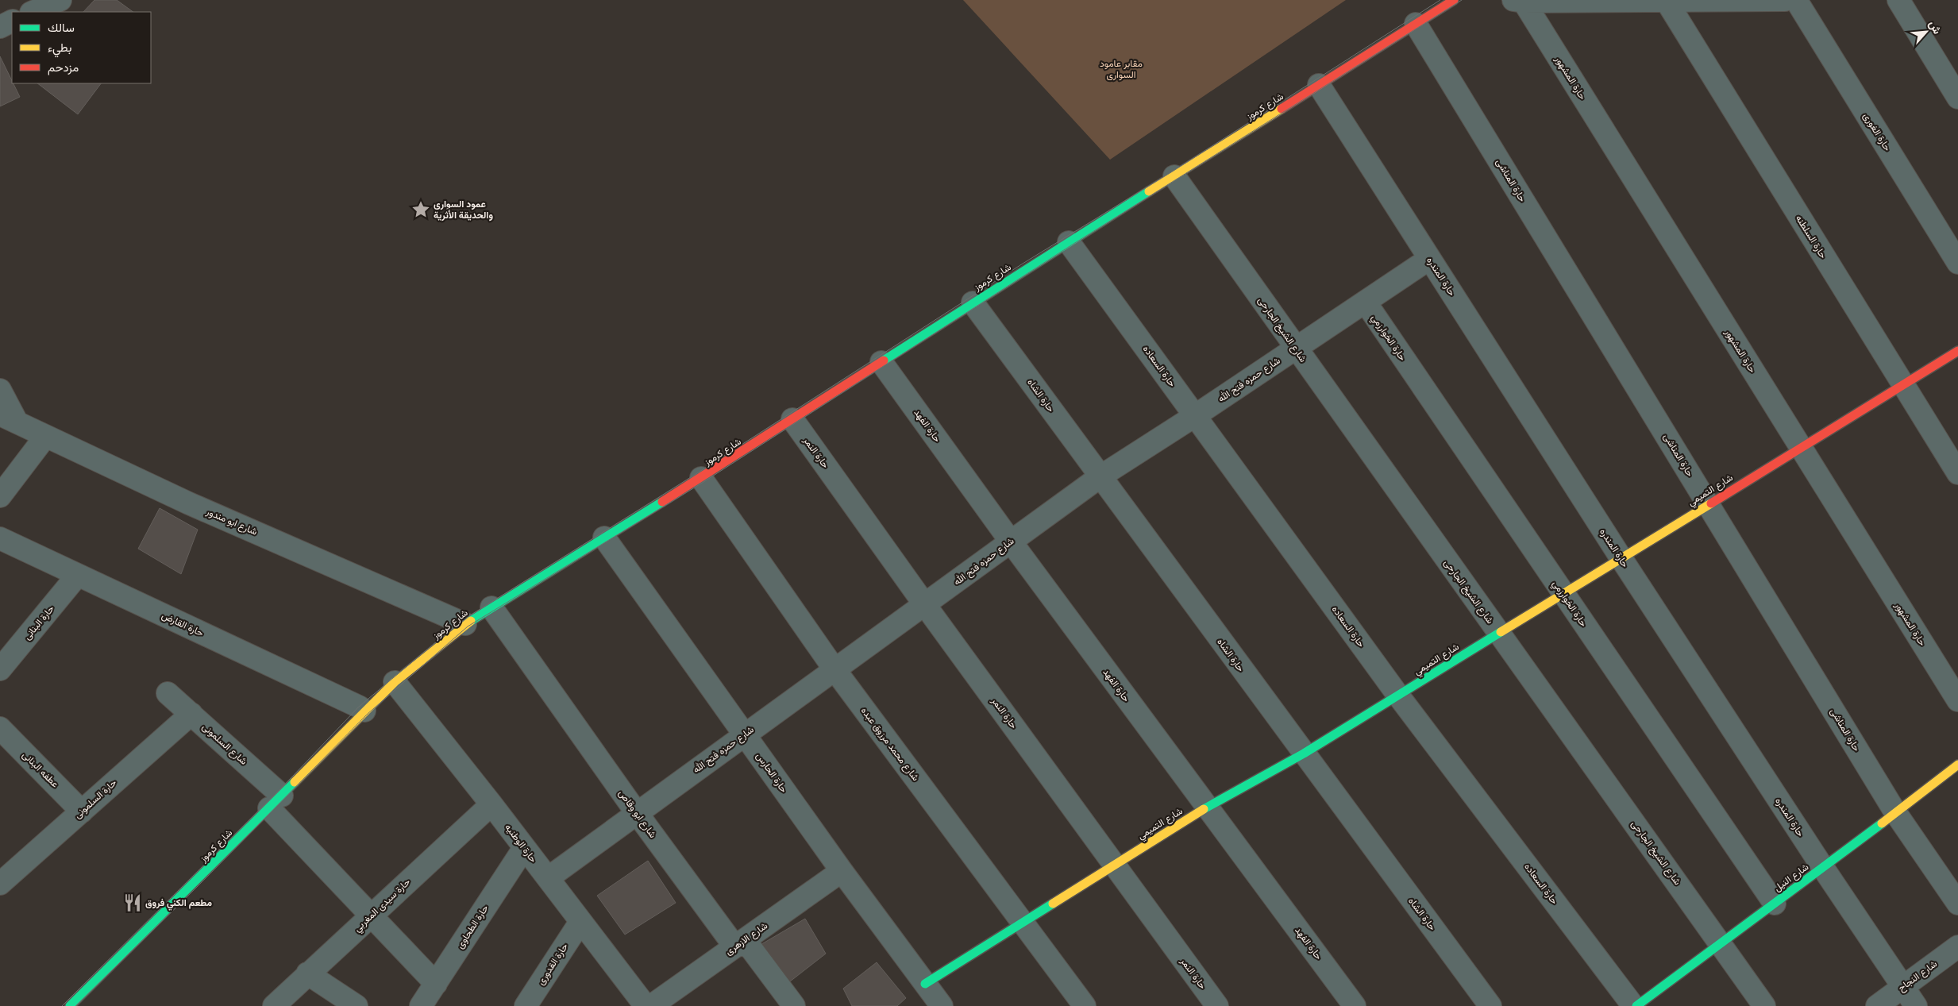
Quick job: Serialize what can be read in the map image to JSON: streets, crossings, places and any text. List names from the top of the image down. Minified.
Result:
{"streets":{"main road":["شارع كرموز","شارع التميمي","شارع النيل"],"street":["حارة المشهور","حارة الغورى","حارة المناشى","حارة السلطنه","حارة المندره","شارع الشيخ الجارحى","حارة الخوارزمي","حارة السعاده","شارع حمزه فتح الله","حارة الشاه","حارة الفهد","حارة النمر","شارع ابو مندور","حارة البنانى","حارة القارض","شارع السلمونى","شارع محمد مرزوق عبده","عطفه البنانى","حارة الحارس","حارة السلمونى","شارع ابو وقاص","حارة الوطنيه","حارة سيدى المغربي","حارة الطحاوى","شارع الازهرى","حارة القدورى","شارع النجاح"]},"crossings":[["حارة المشهور","شارع التميمي"],["شارع كرموز","حارة المناشى"],["شارع كرموز","حارة المندره"],["شارع كرموز","شارع الشيخ الجارحى"],["شارع كرموز","حارة السعاده"],["شارع كرموز","حارة الشاه"],["شارع كرموز","حارة الفهد"],["شارع كرموز","حارة النمر"],["شارع كرموز","شارع ابو مندور"],["شارع كرموز","حارة القارض"],["شارع كرموز","شارع السلمونى"],["شارع كرموز","شارع محمد مرزوق عبده"],["شارع كرموز","حارة الحارس"],["شارع كرموز","شارع ابو وقاص"],["شارع كرموز","حارة الوطنيه"],["حارة المناشى","شارع التميمي"],["حارة المناشى","شارع النيل"],["حارة السلطنه","شارع التميمي"],["حارة المندره","شارع حمزه فتح الله"],["حارة المندره","شارع التميمي"],["حارة المندره","شارع النيل"],["حارة المندره","شارع النجاح"],["شارع الشيخ الجارحى","شارع حمزه فتح الله"],["شارع الشيخ الجارحى","شارع التميمي"],["شارع الشيخ الجارحى","شارع النيل"],["حارة الخوارزمي","شارع حمزه فتح الله"],["حارة الخوارزمي","شارع التميمي"],["حارة الخوارزمي","شارع النيل"],["حارة السعاده","شارع حمزه فتح الله"],["حارة السعاده","شارع التميمي"],["حارة السعاده","شارع النيل"],["شارع حمزه فتح الله","حارة الشاه"],["شارع حمزه فتح الله","حارة الفهد"],["شارع حمزه فتح الله","حارة النمر"],["شارع حمزه فتح الله","شارع محمد مرزوق عبده"],["شارع حمزه فتح الله","حارة الحارس"],["شارع حمزه فتح الله","شارع ابو وقاص"],["شارع حمزه فتح الله","حارة الوطنيه"],["حارة الشاه","شارع التميمي"],["حارة الفهد","شارع التميمي"],["حارة النمر","شارع التميمي"],["شارع التميمي","شارع محمد مرزوق عبده"],["شارع التميمي","حارة الحارس"],["حارة البنانى","حارة القارض"],["شارع السلمونى","حارة السلمونى"],["شارع السلمونى","حارة سيدى المغربي"],["شارع السلمونى","حارة الطحاوى"],["عطفه البنانى","حارة السلمونى"],["حارة الحارس","شارع الازهرى"],["شارع ابو وقاص","شارع الازهرى"],["حارة الوطنيه","حارة سيدى المغربي"],["حارة الوطنيه","حارة الطحاوى"],["حارة الوطنيه","شارع الازهرى"],["حارة الوطنيه","حارة القدورى"]],"parks":["مقابر عامود السوارى"],"places":{"place":["عمود السواري والحديقة الأثرية"],"restaurant":["مطعم الكني فروق"]},"legend":["سالك","بطيء","مزدحم"],"north":"top right"}
